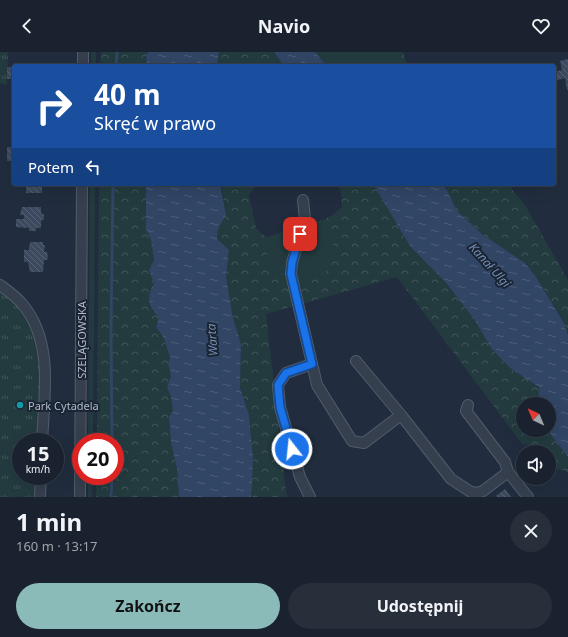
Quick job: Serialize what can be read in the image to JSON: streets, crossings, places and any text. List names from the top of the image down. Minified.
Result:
{"streets":{"street":["SZELĄGOWSKA"]},"water":["Kanał Ulgi","Warta"],"places":["Park Cytadela"],"north":"top left","page":{"header":"Navio","turn":["40 m","Skręć w prawo"],"then":"Potem","speed":"15 km/h","limit":"20","heading":["1 min","160 m · 13:17"],"buttons":["Zakończ","Udostępnij"]}}
